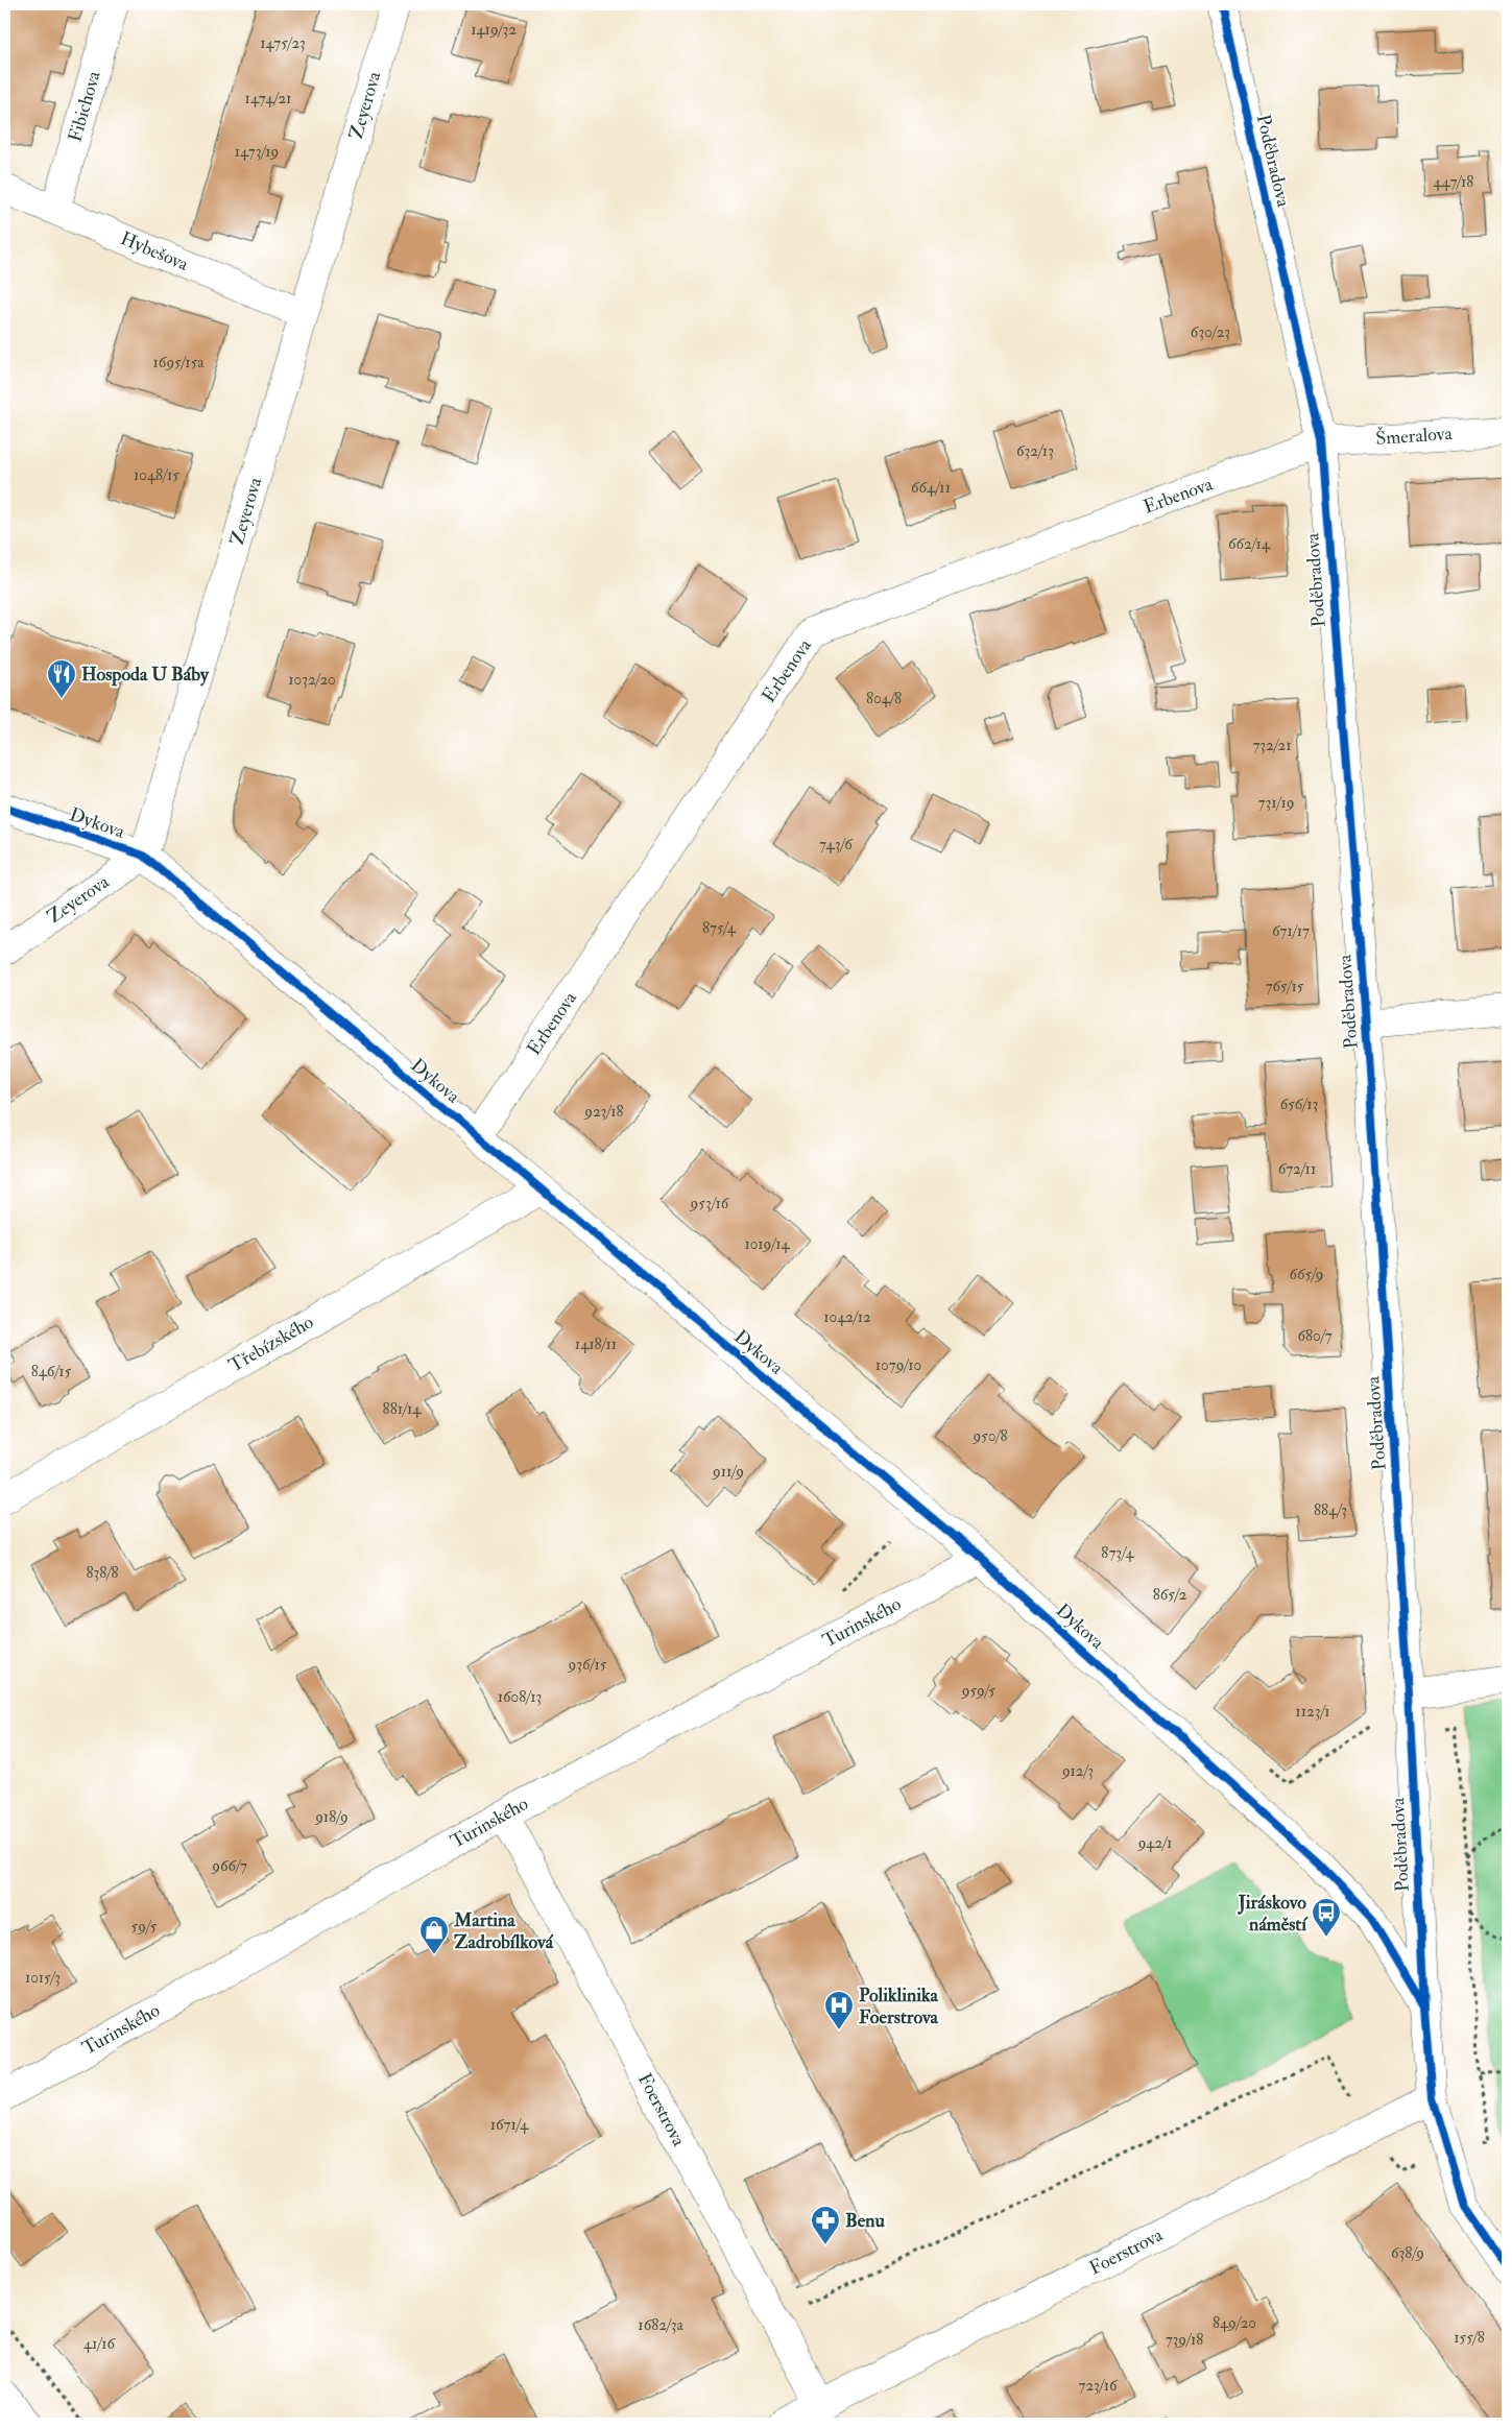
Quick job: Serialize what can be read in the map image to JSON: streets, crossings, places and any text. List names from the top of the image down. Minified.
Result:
{"streets":{"street":["Zeyerova","Fibichova","Poděbradova","Hybešova","Šmeralova","Erbenova","Dykova","Třebízského","Turinského","Foerstrova"]},"crossings":[["Zeyerova","Hybešova"],["Zeyerova","Dykova"],["Fibichova","Hybešova"],["Poděbradova","Šmeralova"],["Poděbradova","Erbenova"],["Poděbradova","Dykova"],["Šmeralova","Erbenova"],["Erbenova","Dykova"],["Dykova","Třebízského"],["Dykova","Turinského"],["Turinského","Foerstrova"]],"places":{"restaurant":["Hospoda U Báby"],"bus stop":["Jiráskovo náměstí"],"shop":["Martina Zadrobílková"],"hospital":["Poliklinika Foerstrova"],"pharmacy":["Benu"]},"house_numbers":["1419/32","1475/23","1474/21","1473/19","447/18","630/23","1695/15a","632/13","1048/15","664/11","662/14","1032/20","804/8","732/21","731/19","743/6","875/4","671/17","765/15","656/13","923/18","672/11","953/16","1019/14","665/9","1042/12","680/7","1418/11","1079/10","846/15","881/14","950/8","911/9","884/3","873/4","838/8","865/2","936/15","959/5","1608/13","1123/1","912/3","918/9","942/1","966/7","59/5","1015/3","1671/4","638/9","849/20","1682/3a","155/8","739/18","41/16","723/16"]}
